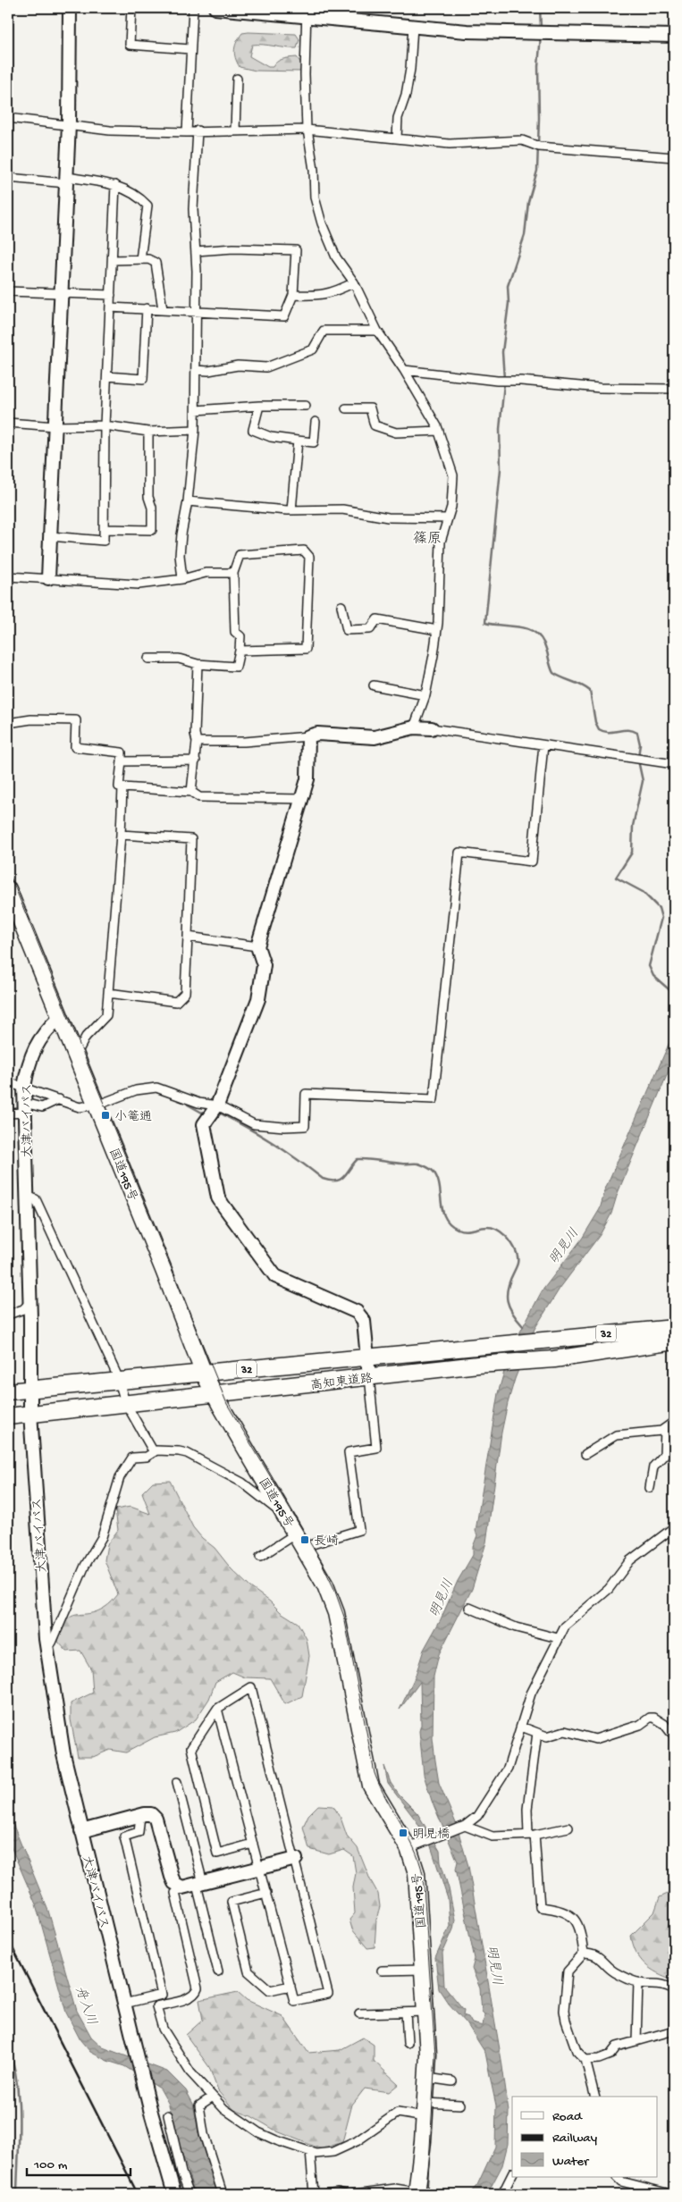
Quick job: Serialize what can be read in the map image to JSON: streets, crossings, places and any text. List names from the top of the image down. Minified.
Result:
{"streets":{"highway":["国道195号","32","高知東道路"],"street":["大津バイパス"]},"crossings":[["大津バイパス","国道195号"],["大津バイパス","高知東道路"],["国道195号","高知東道路"]],"districts":["篠原"],"water":["明見川","舟入川"],"places":{"transit":["小篭通","長崎","明見橋"]},"legend":["Road","Railway","Water"],"scale_bar":"100 m"}
